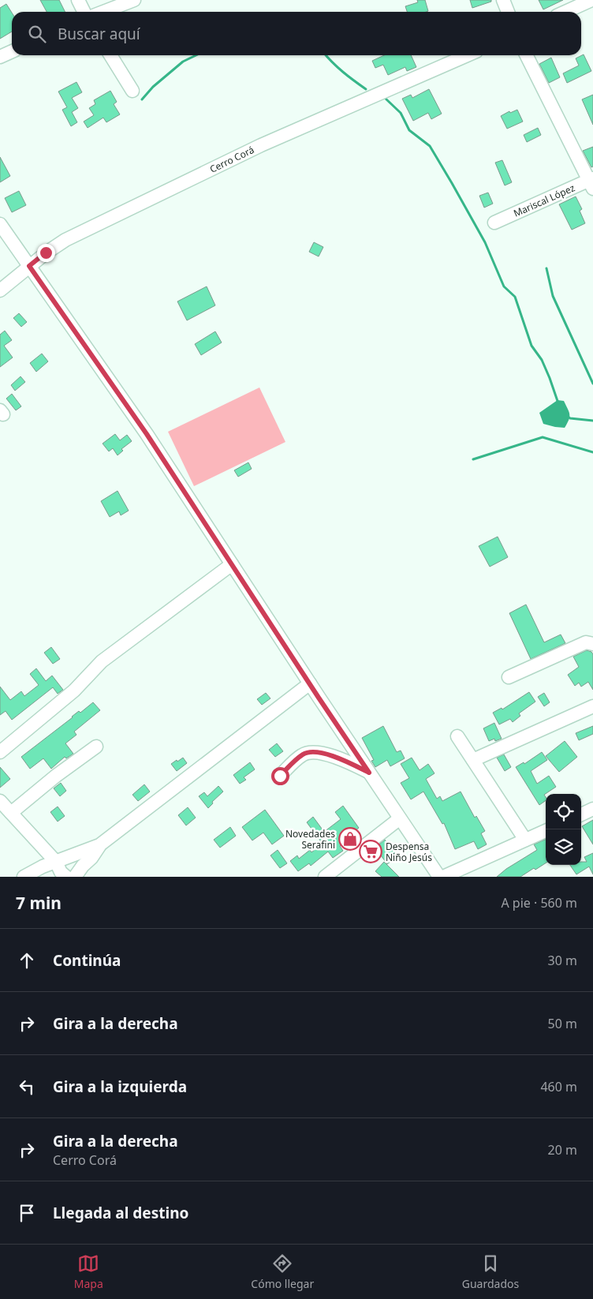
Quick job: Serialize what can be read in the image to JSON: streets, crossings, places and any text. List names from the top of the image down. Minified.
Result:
{"streets":{"street":["Cerro Corá","Mariscal López"]},"places":{"shop":["Novedades Serafini"],"supermarket":["Despensa Niño Jesús"]},"page":{"search":"Buscar aquí","heading":["7 min","A pie · 560 m"],"list":[["Continúa","30 m"],["Gira a la derecha","50 m"],["Gira a la izquierda","460 m"],["Gira a la derecha","Cerro Corá","20 m"],"Llegada al destino"],"nav":["Mapa","Cómo llegar","Guardados"]}}
